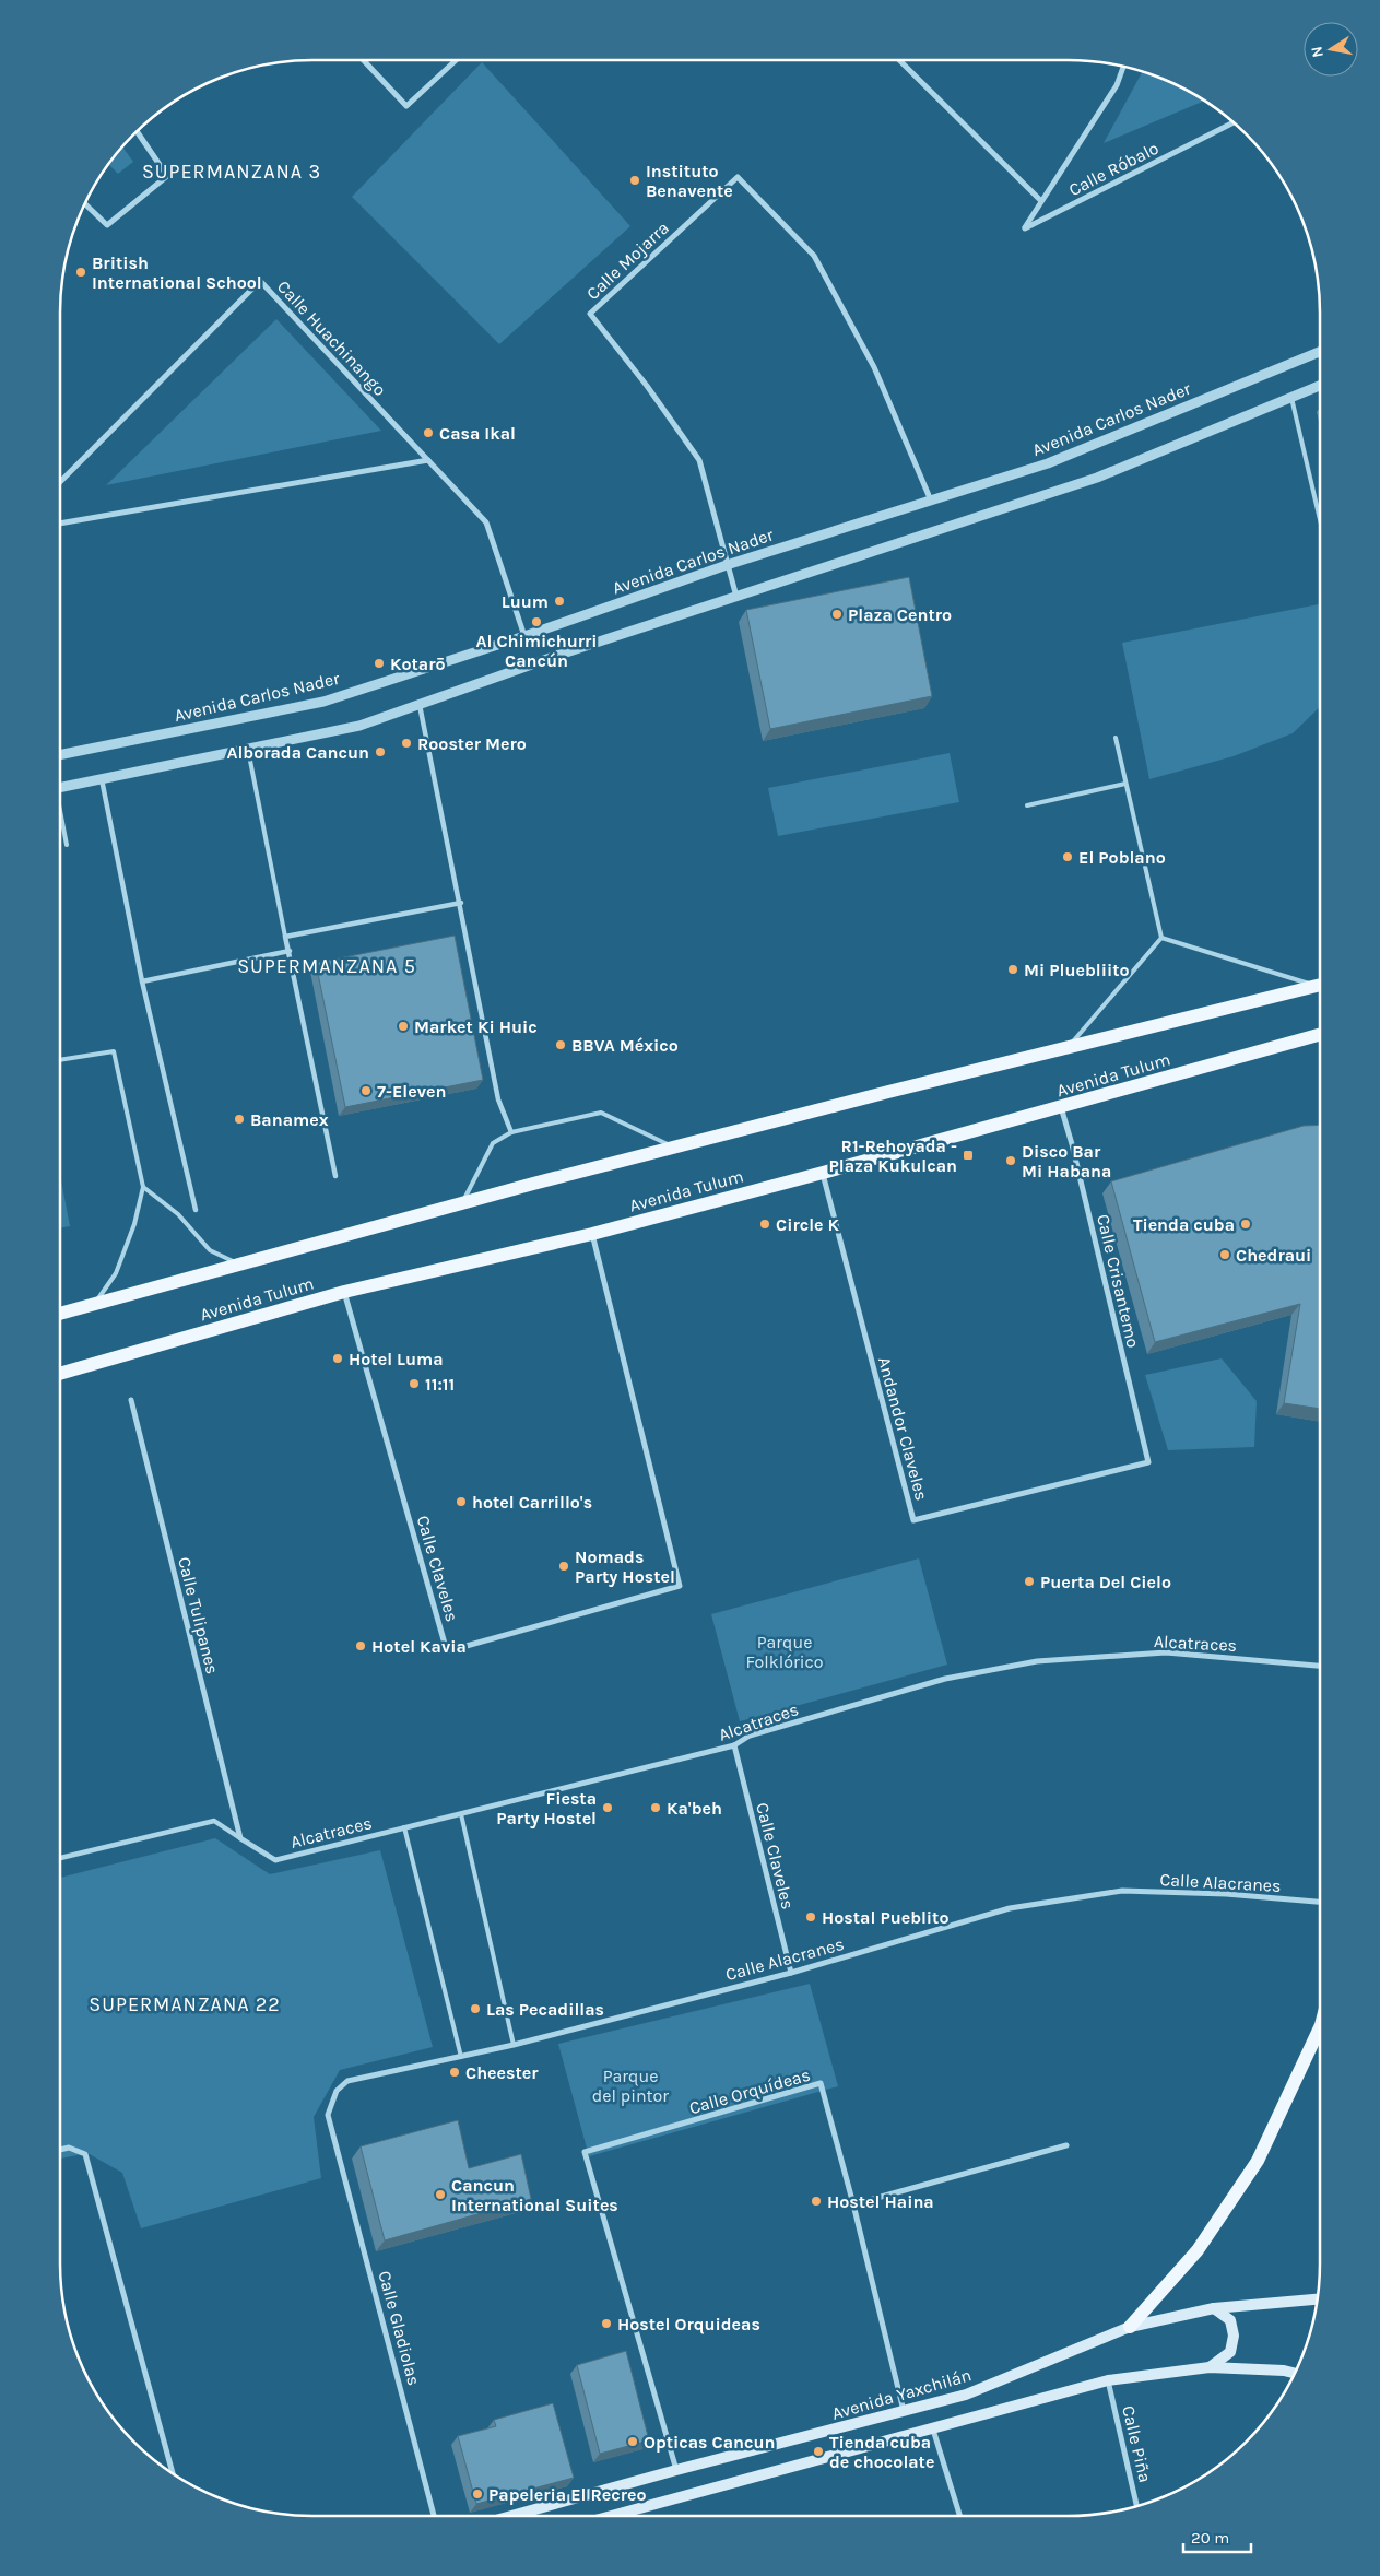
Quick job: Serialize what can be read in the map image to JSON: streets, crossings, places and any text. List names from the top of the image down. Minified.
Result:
{"streets":{"main road":["Avenida Tulum","Avenida Yaxchilán"],"street":["Calle Róbalo","Calle Mojarra","Calle Huachinango","Avenida Carlos Nader","Calle Crisantemo","Andandor Claveles","Calle Claveles","Calle Tulipanes","Alcatraces","Calle Alacranes","Calle Orquídeas","Calle Gladiolas","Calle Piña"]},"crossings":[["Calle Mojarra","Avenida Carlos Nader"],["Calle Huachinango","Avenida Carlos Nader"],["Avenida Tulum","Calle Crisantemo"],["Avenida Tulum","Andandor Claveles"],["Avenida Tulum","Calle Claveles"],["Calle Crisantemo","Andandor Claveles"],["Calle Claveles","Alcatraces"],["Calle Claveles","Calle Alacranes"],["Calle Tulipanes","Alcatraces"],["Calle Alacranes","Calle Gladiolas"],["Calle Orquídeas","Avenida Yaxchilán"]],"districts":["SUPERMANZANA 3","SUPERMANZANA 5","SUPERMANZANA 22"],"parks":["Parque Folklórico","Parque del pintor"],"places":{"other":["Instituto Benavente","British International School","Casa Ikal","Luum","Plaza Centro","Al Chimichurri Cancún","Kotarō","Rooster Mero","Alborada Cancun","El Poblano","Mi Pluebliito","Market Ki Huic","BBVA México","7-Eleven","Banamex","Disco Bar Mi Habana","Circle K","Tienda cuba","Chedraui","Hotel Luma","11:11","hotel Carrillo's","Nomads Party Hostel","Puerta Del Cielo","Hotel Kavia","Fiesta Party Hostel","Ka'beh","Hostal Pueblito","Las Pecadillas","Cheester","Cancun International Suites","Hostel Haina","Hostel Orquideas","Opticas Cancun","Tienda cuba de chocolate","Papeleria El Recreo"],"transit":["R1-Rehoyada - Plaza Kukulcan"]},"scale_bar":"20 m","north":"left"}
